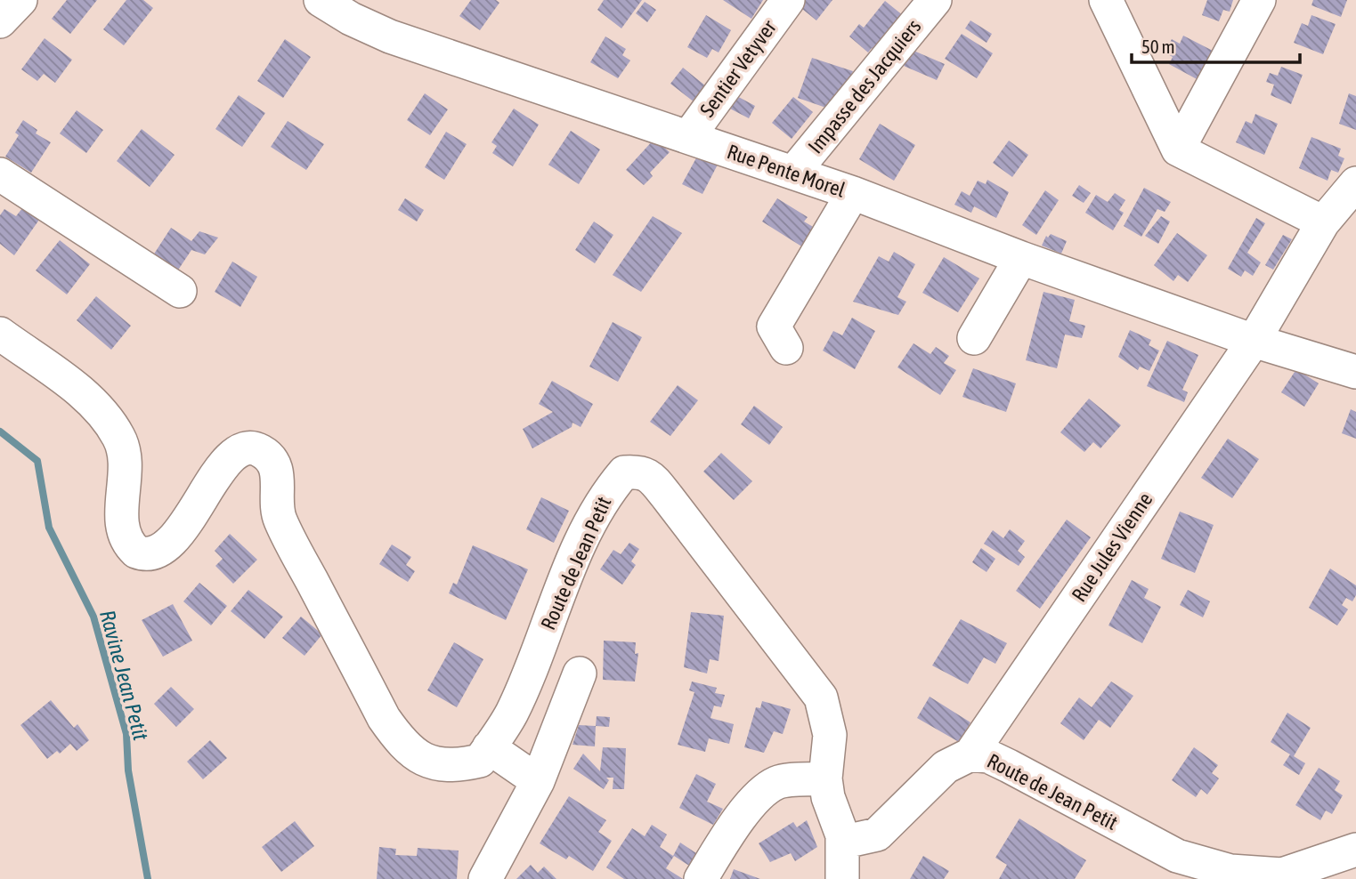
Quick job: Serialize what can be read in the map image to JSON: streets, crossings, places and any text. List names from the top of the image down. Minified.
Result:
{"streets":{"street":["Sentier Vetyver","Impasse des Jacquiers","Rue Pente Morel","Rue Jules Vienne","Route de Jean Petit"]},"crossings":[["Sentier Vetyver","Rue Pente Morel"],["Impasse des Jacquiers","Rue Pente Morel"],["Rue Pente Morel","Rue Jules Vienne"],["Rue Jules Vienne","Route de Jean Petit"]],"water":["Ravine Jean Petit"],"scale_bar":"50 m"}
